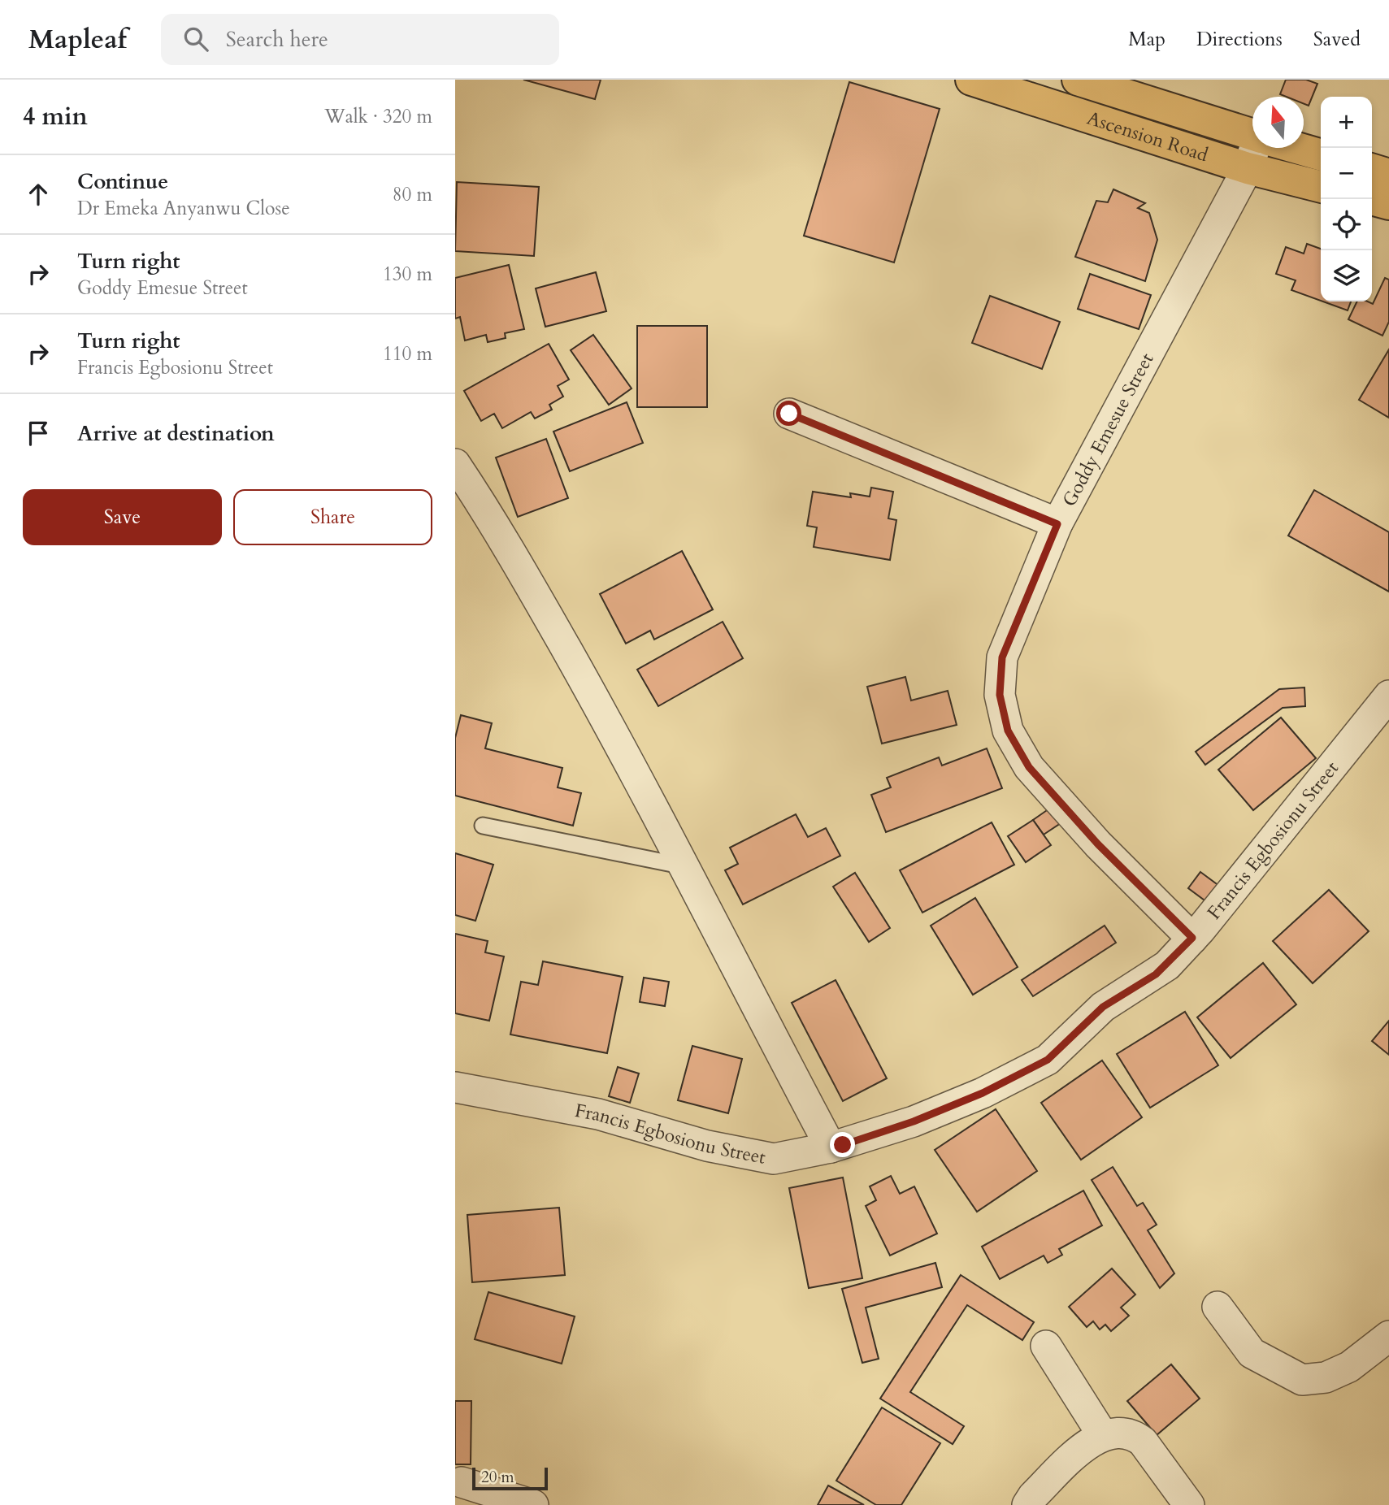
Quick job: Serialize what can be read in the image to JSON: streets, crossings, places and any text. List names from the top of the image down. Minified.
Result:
{"streets":{"main road":["Ascension Road"],"street":["Goddy Emesue Street","Francis Egbosionu Street"]},"crossings":[["Ascension Road","Goddy Emesue Street"],["Goddy Emesue Street","Francis Egbosionu Street"]],"scale_bar":"20 m","north":"top","page":{"header":"Mapleaf","search":"Search here","nav":["Map","Directions","Saved"],"heading":["4 min","Walk · 320 m"],"map_buttons":["+","−"],"list":[["Continue","Dr Emeka Anyanwu Close","80 m"],["Turn right","Goddy Emesue Street","130 m"],["Turn right","Francis Egbosionu Street","110 m"],"Arrive at destination"],"buttons":["Save","Share"],"scale":"20 m"}}
